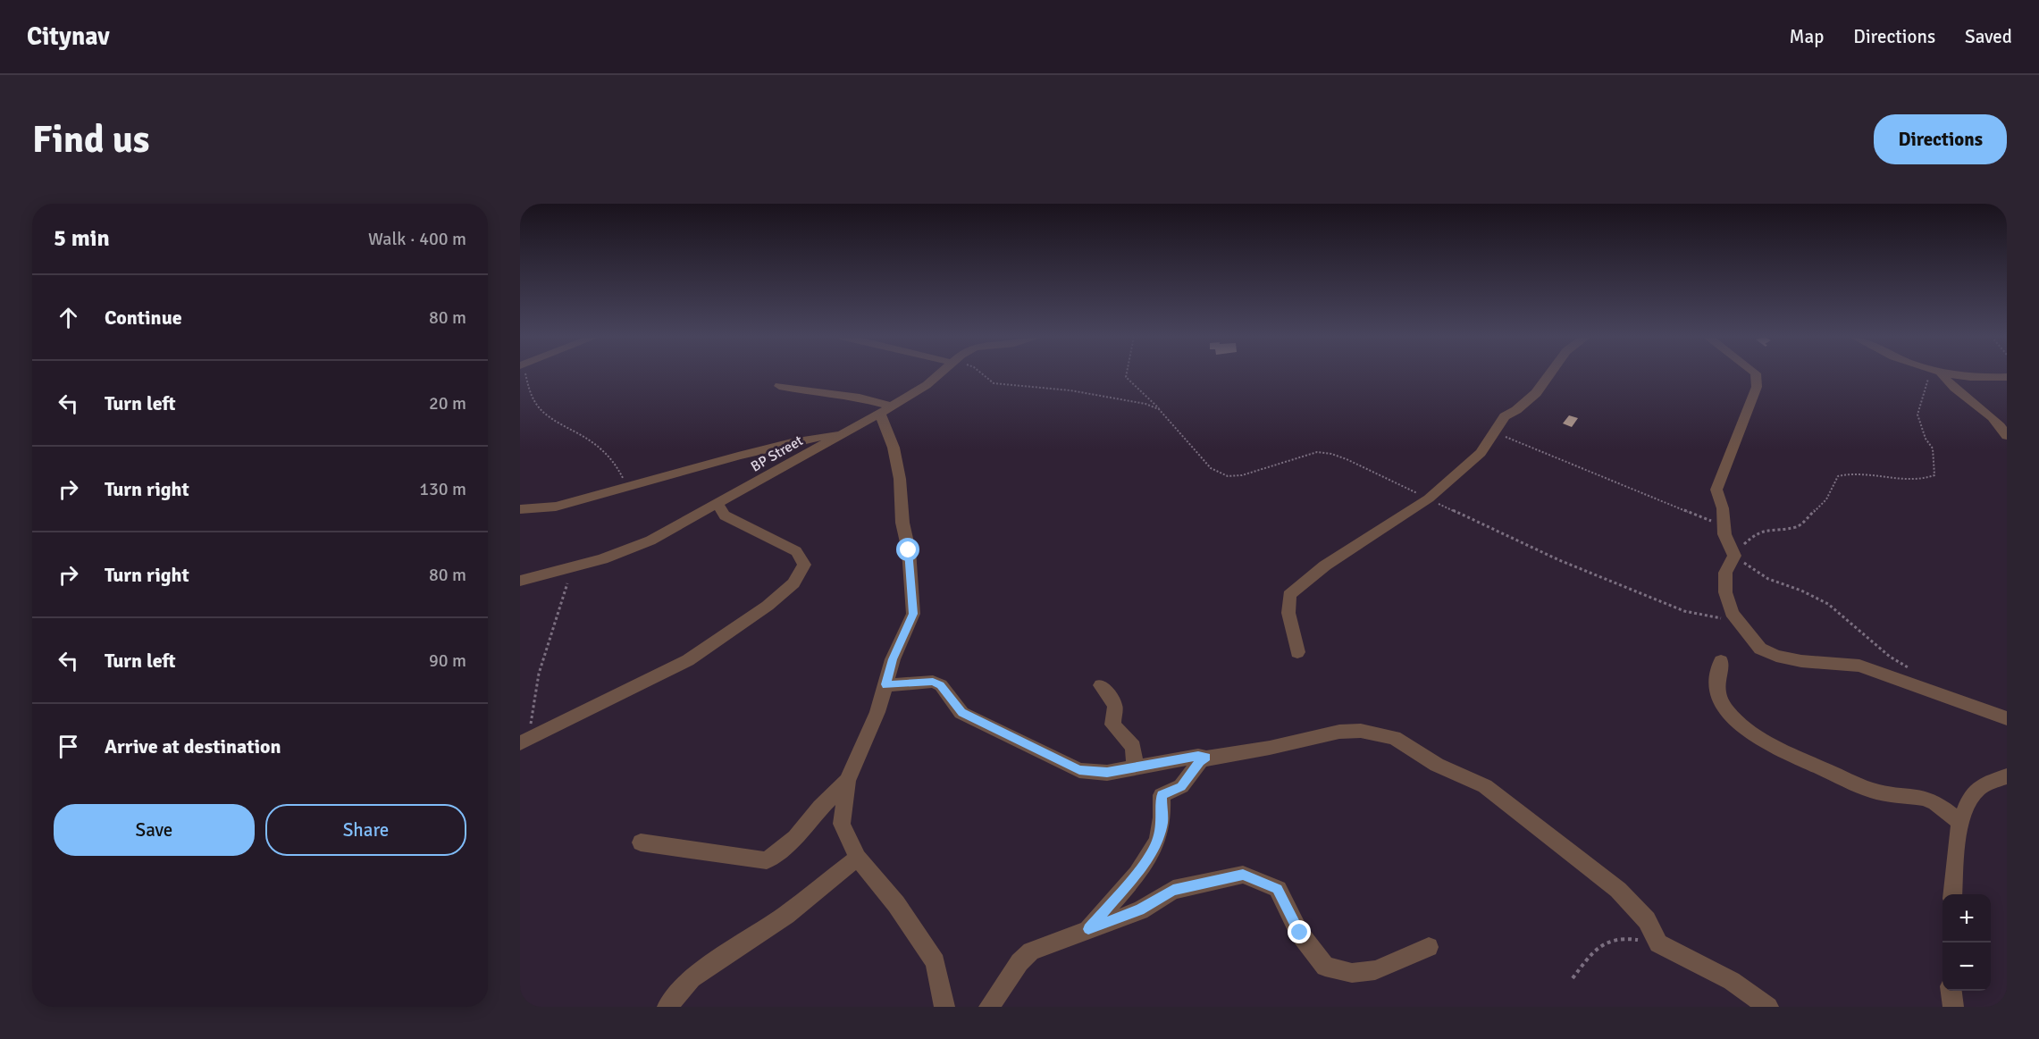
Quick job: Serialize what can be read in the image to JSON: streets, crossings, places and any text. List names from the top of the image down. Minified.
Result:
{"streets":{"street":["BP Street"]},"page":{"header":"Citynav","nav":["Map","Directions","Saved"],"buttons":["Directions",["Save","Share"]],"title":"Find us","heading":["5 min","Walk · 400 m"],"list":[["Continue","80 m"],["Turn left","20 m"],["Turn right","130 m"],["Turn right","80 m"],["Turn left","90 m"],"Arrive at destination"],"map_buttons":["+","−"]}}
